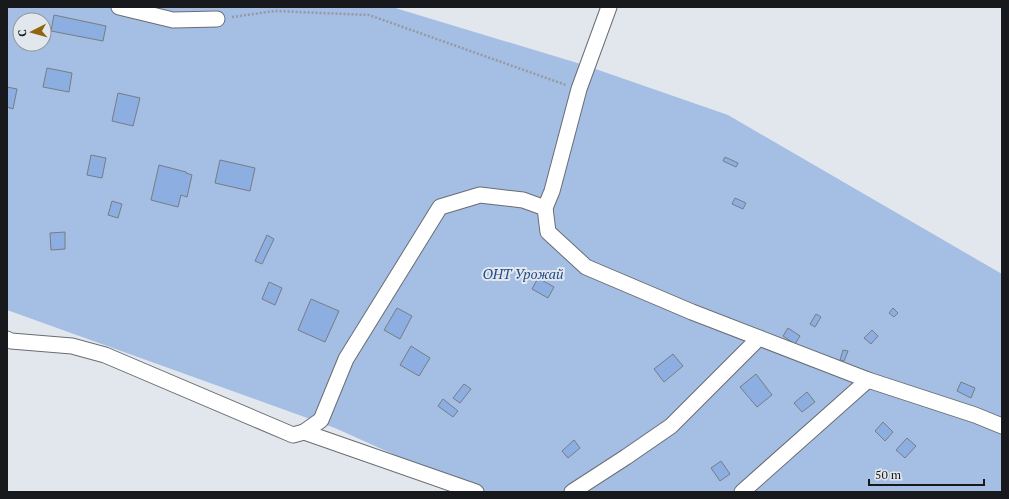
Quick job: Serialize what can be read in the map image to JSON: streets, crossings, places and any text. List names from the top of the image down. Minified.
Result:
{"parks":["ОНТ Урожай"],"scale_bar":"50 m","north":"left"}
